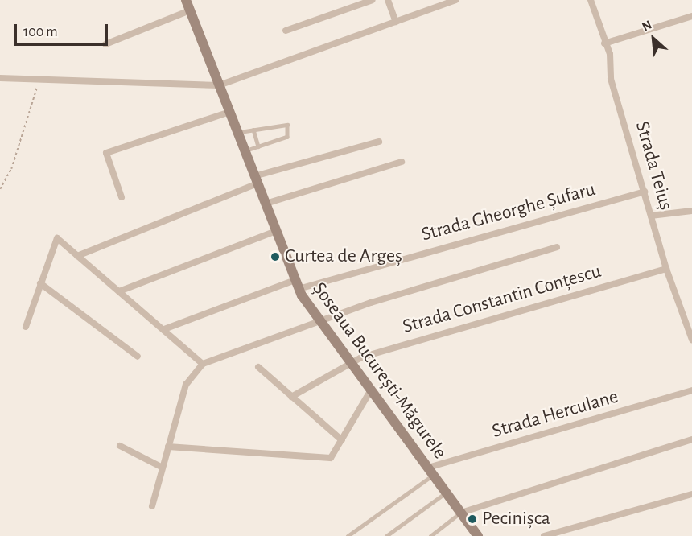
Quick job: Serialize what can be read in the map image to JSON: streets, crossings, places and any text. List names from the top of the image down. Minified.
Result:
{"streets":{"main road":["Șoseaua București-Măgurele"],"street":["Strada Teiuș","Strada Gheorghe Șufaru","Strada Constantin Conțescu","Strada Herculane"]},"crossings":[["Strada Teiuș","Strada Gheorghe Șufaru"],["Strada Teiuș","Strada Constantin Conțescu"],["Strada Gheorghe Șufaru","Șoseaua București-Măgurele"],["Strada Constantin Conțescu","Șoseaua București-Măgurele"],["Șoseaua București-Măgurele","Strada Herculane"]],"places":["Curtea de Argeș","Pecinișca"],"scale_bar":"100 m","north":"top left"}
